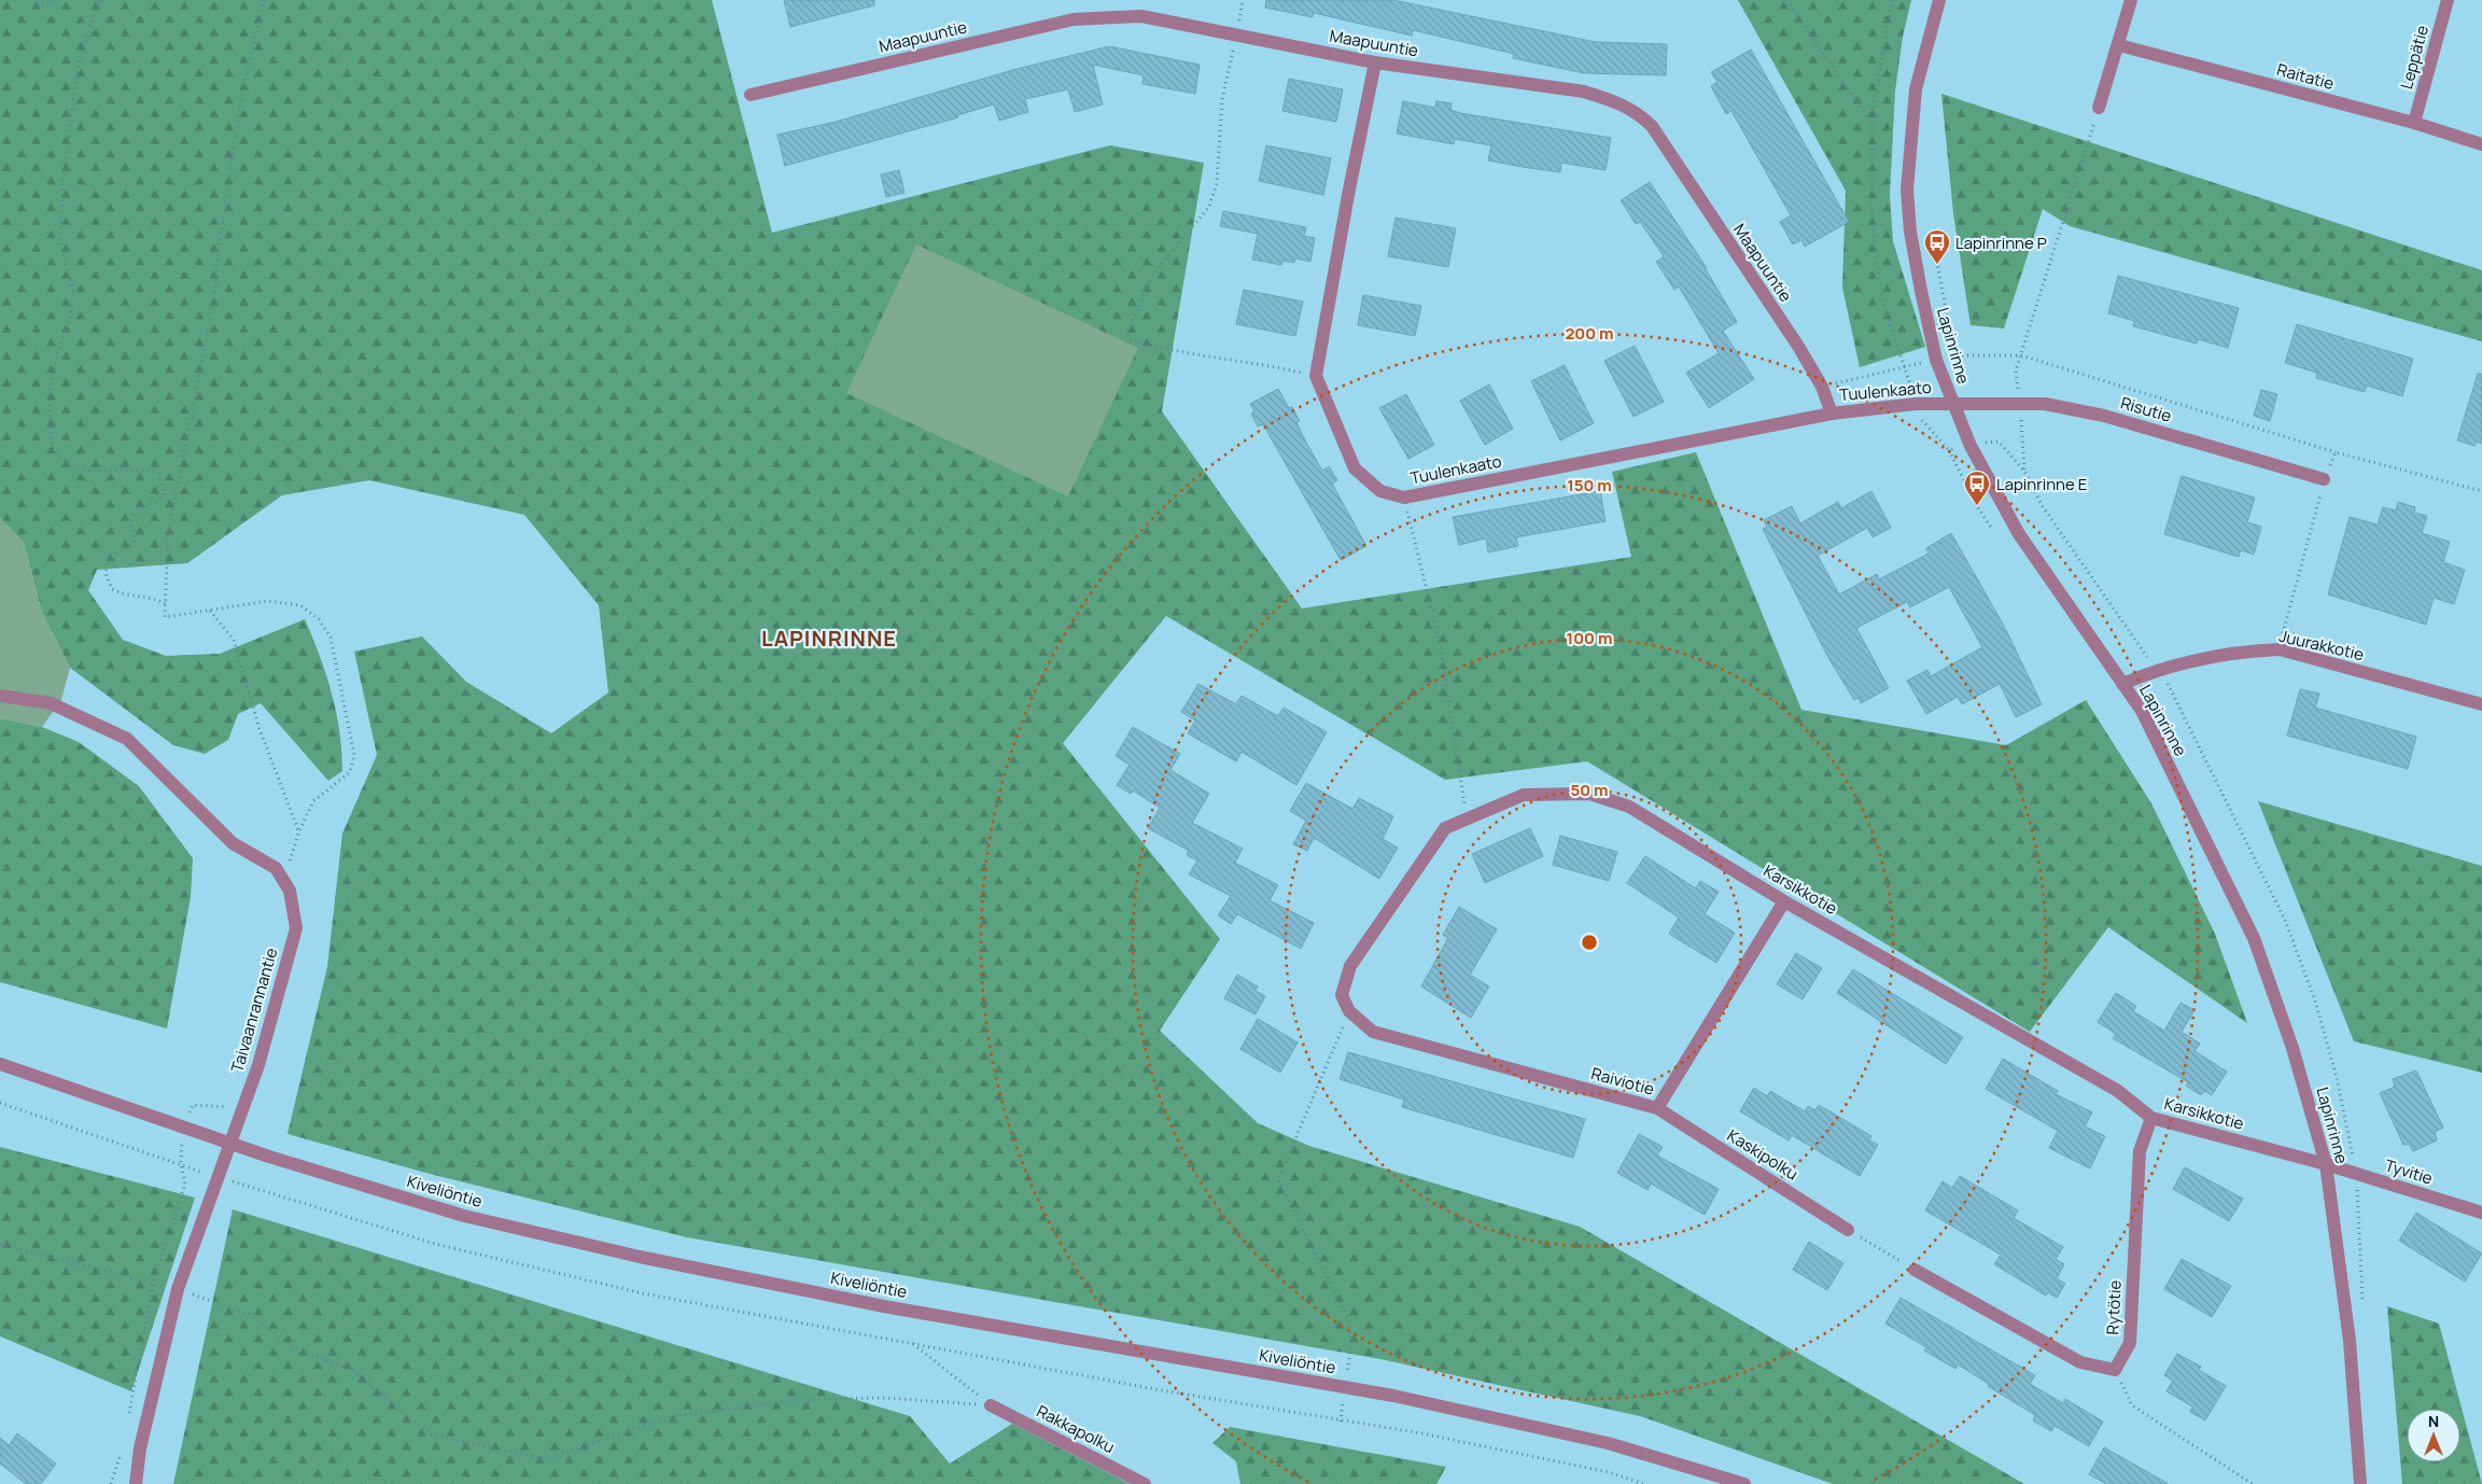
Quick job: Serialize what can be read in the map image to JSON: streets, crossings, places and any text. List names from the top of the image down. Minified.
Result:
{"streets":{"street":["Maapuuntie","Leppätie","Raitatie","Lapinrinne","Tuulenkaato","Risutie","Juurakkotie","Karsikkotie","Taivaanrannantie","Raiviotie","Kaskipolku","Tyvitie","Kiveliöntie","Rytötie","Rakkapolku"]},"crossings":[["Maapuuntie","Tuulenkaato"],["Leppätie","Raitatie"],["Lapinrinne","Tuulenkaato"],["Lapinrinne","Risutie"],["Lapinrinne","Juurakkotie"],["Lapinrinne","Karsikkotie"],["Lapinrinne","Tyvitie"],["Tuulenkaato","Risutie"],["Karsikkotie","Raiviotie"],["Karsikkotie","Tyvitie"],["Karsikkotie","Rytötie"],["Taivaanrannantie","Kiveliöntie"],["Raiviotie","Kaskipolku"]],"districts":["LAPINRINNE"],"places":{"bus stop":["Lapinrinne P","Lapinrinne E"]},"north":"top","rings":["200 m","150 m","100 m","50 m"]}
